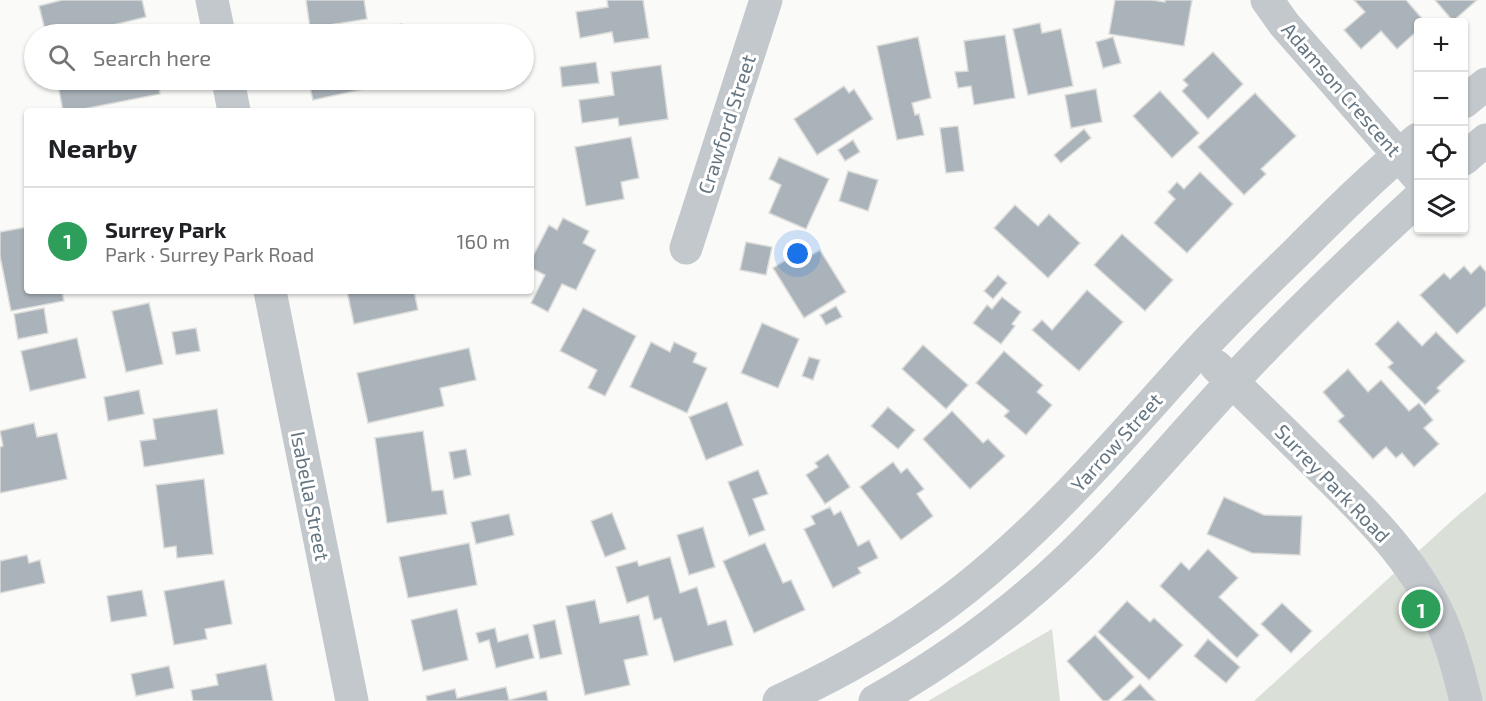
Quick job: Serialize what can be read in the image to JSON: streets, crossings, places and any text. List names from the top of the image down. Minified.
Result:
{"streets":{"street":["Adamson Crescent","Crawford Street","Yarrow Street","Surrey Park Road","Isabella Street"]},"crossings":[["Adamson Crescent","Yarrow Street"],["Yarrow Street","Surrey Park Road"]],"page":{"map_buttons":["+","−"],"search":"Search here","heading":"Nearby","list":[{"mark":"1","name":"Surrey Park","note":"Park · Surrey Park Road","value":"160 m"}],"pins":"1"}}
